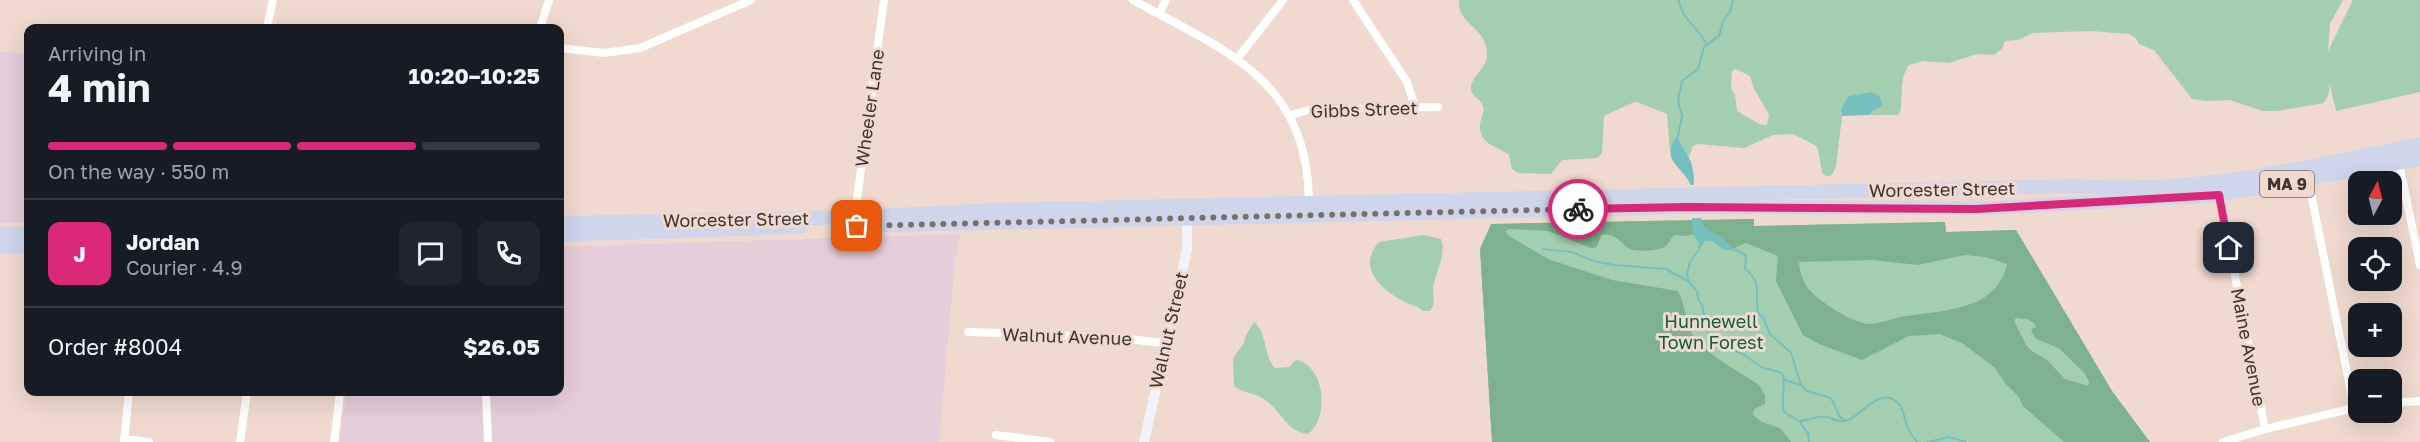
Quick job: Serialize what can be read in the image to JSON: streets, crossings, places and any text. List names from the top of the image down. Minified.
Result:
{"streets":{"highway":["MA 9","Worcester Street"],"street":["Wheeler Lane","Gibbs Street","Walnut Street","Walnut Avenue","Maine Avenue"]},"crossings":[["Wheeler Lane","Worcester Street"],["Worcester Street","Walnut Street"],["Worcester Street","Maine Avenue"],["Walnut Street","Walnut Avenue"]],"parks":["Hunnewell Town Forest"],"north":"top","page":{"heading":["4 min","Arriving in","10:20–10:25"],"panel":["Jordan","Courier · 4.9","Order #8004","$26.05"],"bar":"On the way · 550 m","map_buttons":["+","−"],"round":"J"}}
